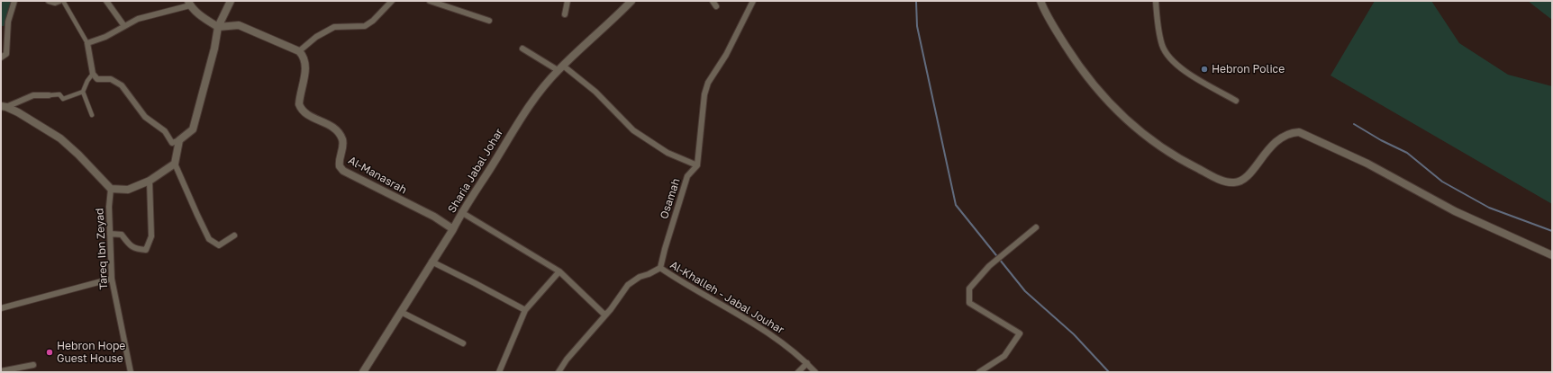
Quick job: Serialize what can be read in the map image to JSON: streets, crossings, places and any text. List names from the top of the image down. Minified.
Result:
{"streets":{"street":["Sharia Jabal Johar","Al-Manasrah","Osamah","Tareq Ibn Zeyad","Al-Khalleh - Jabal Jouhar"]},"crossings":[["Sharia Jabal Johar","Al-Manasrah"],["Osamah","Al-Khalleh - Jabal Jouhar"]],"places":["Hebron Police","Hebron Hope Guest House"]}
